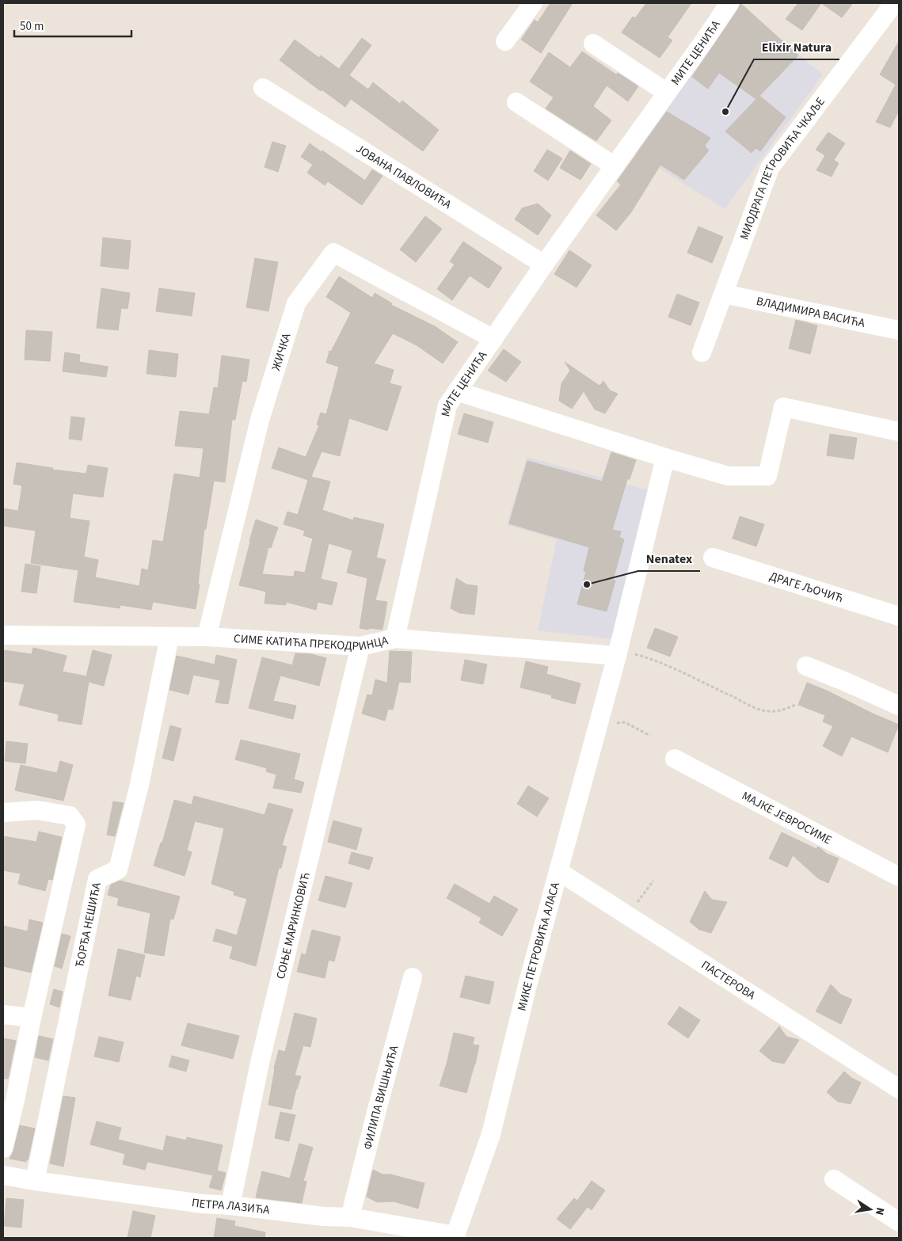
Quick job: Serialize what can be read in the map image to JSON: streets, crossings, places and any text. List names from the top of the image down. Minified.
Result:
{"streets":{"street":["МИТЕ ЦЕНИЋА","МИОДРАГА ПЕТРОВИЋА ЧКАЉЕ","ЈОВАНА ПАВЛОВИЋА","ВЛАДИМИРА ВАСИЋА","ЖИЧКА","ДРАГЕ ЉОЧИЋ","СИМЕ КАТИЋА ПРЕКОДРИНЦА","МАЈКЕ ЈЕВРОСИМЕ","СОЊЕ МАРИНКОВИЋ","ЂОРЂА НЕШИЋА","МИКЕ ПЕТРОВИЋА АЛАСА","ПАСТЕРОВА","ФИЛИПА ВИШЊИЋА","ПЕТРА ЛАЗИЋА"]},"crossings":[["МИТЕ ЦЕНИЋА","ЈОВАНА ПАВЛОВИЋА"],["МИТЕ ЦЕНИЋА","ЖИЧКА"],["МИТЕ ЦЕНИЋА","СИМЕ КАТИЋА ПРЕКОДРИНЦА"],["МИОДРАГА ПЕТРОВИЋА ЧКАЉЕ","ВЛАДИМИРА ВАСИЋА"],["ЖИЧКА","СИМЕ КАТИЋА ПРЕКОДРИНЦА"],["СИМЕ КАТИЋА ПРЕКОДРИНЦА","СОЊЕ МАРИНКОВИЋ"],["СИМЕ КАТИЋА ПРЕКОДРИНЦА","ЂОРЂА НЕШИЋА"],["СИМЕ КАТИЋА ПРЕКОДРИНЦА","МИКЕ ПЕТРОВИЋА АЛАСА"],["СОЊЕ МАРИНКОВИЋ","ПЕТРА ЛАЗИЋА"],["ЂОРЂА НЕШИЋА","ПЕТРА ЛАЗИЋА"],["МИКЕ ПЕТРОВИЋА АЛАСА","ПАСТЕРОВА"],["МИКЕ ПЕТРОВИЋА АЛАСА","ПЕТРА ЛАЗИЋА"],["ФИЛИПА ВИШЊИЋА","ПЕТРА ЛАЗИЋА"]],"places":["Elixir Natura","Nenatex"],"scale_bar":"50 m","north":"right"}
